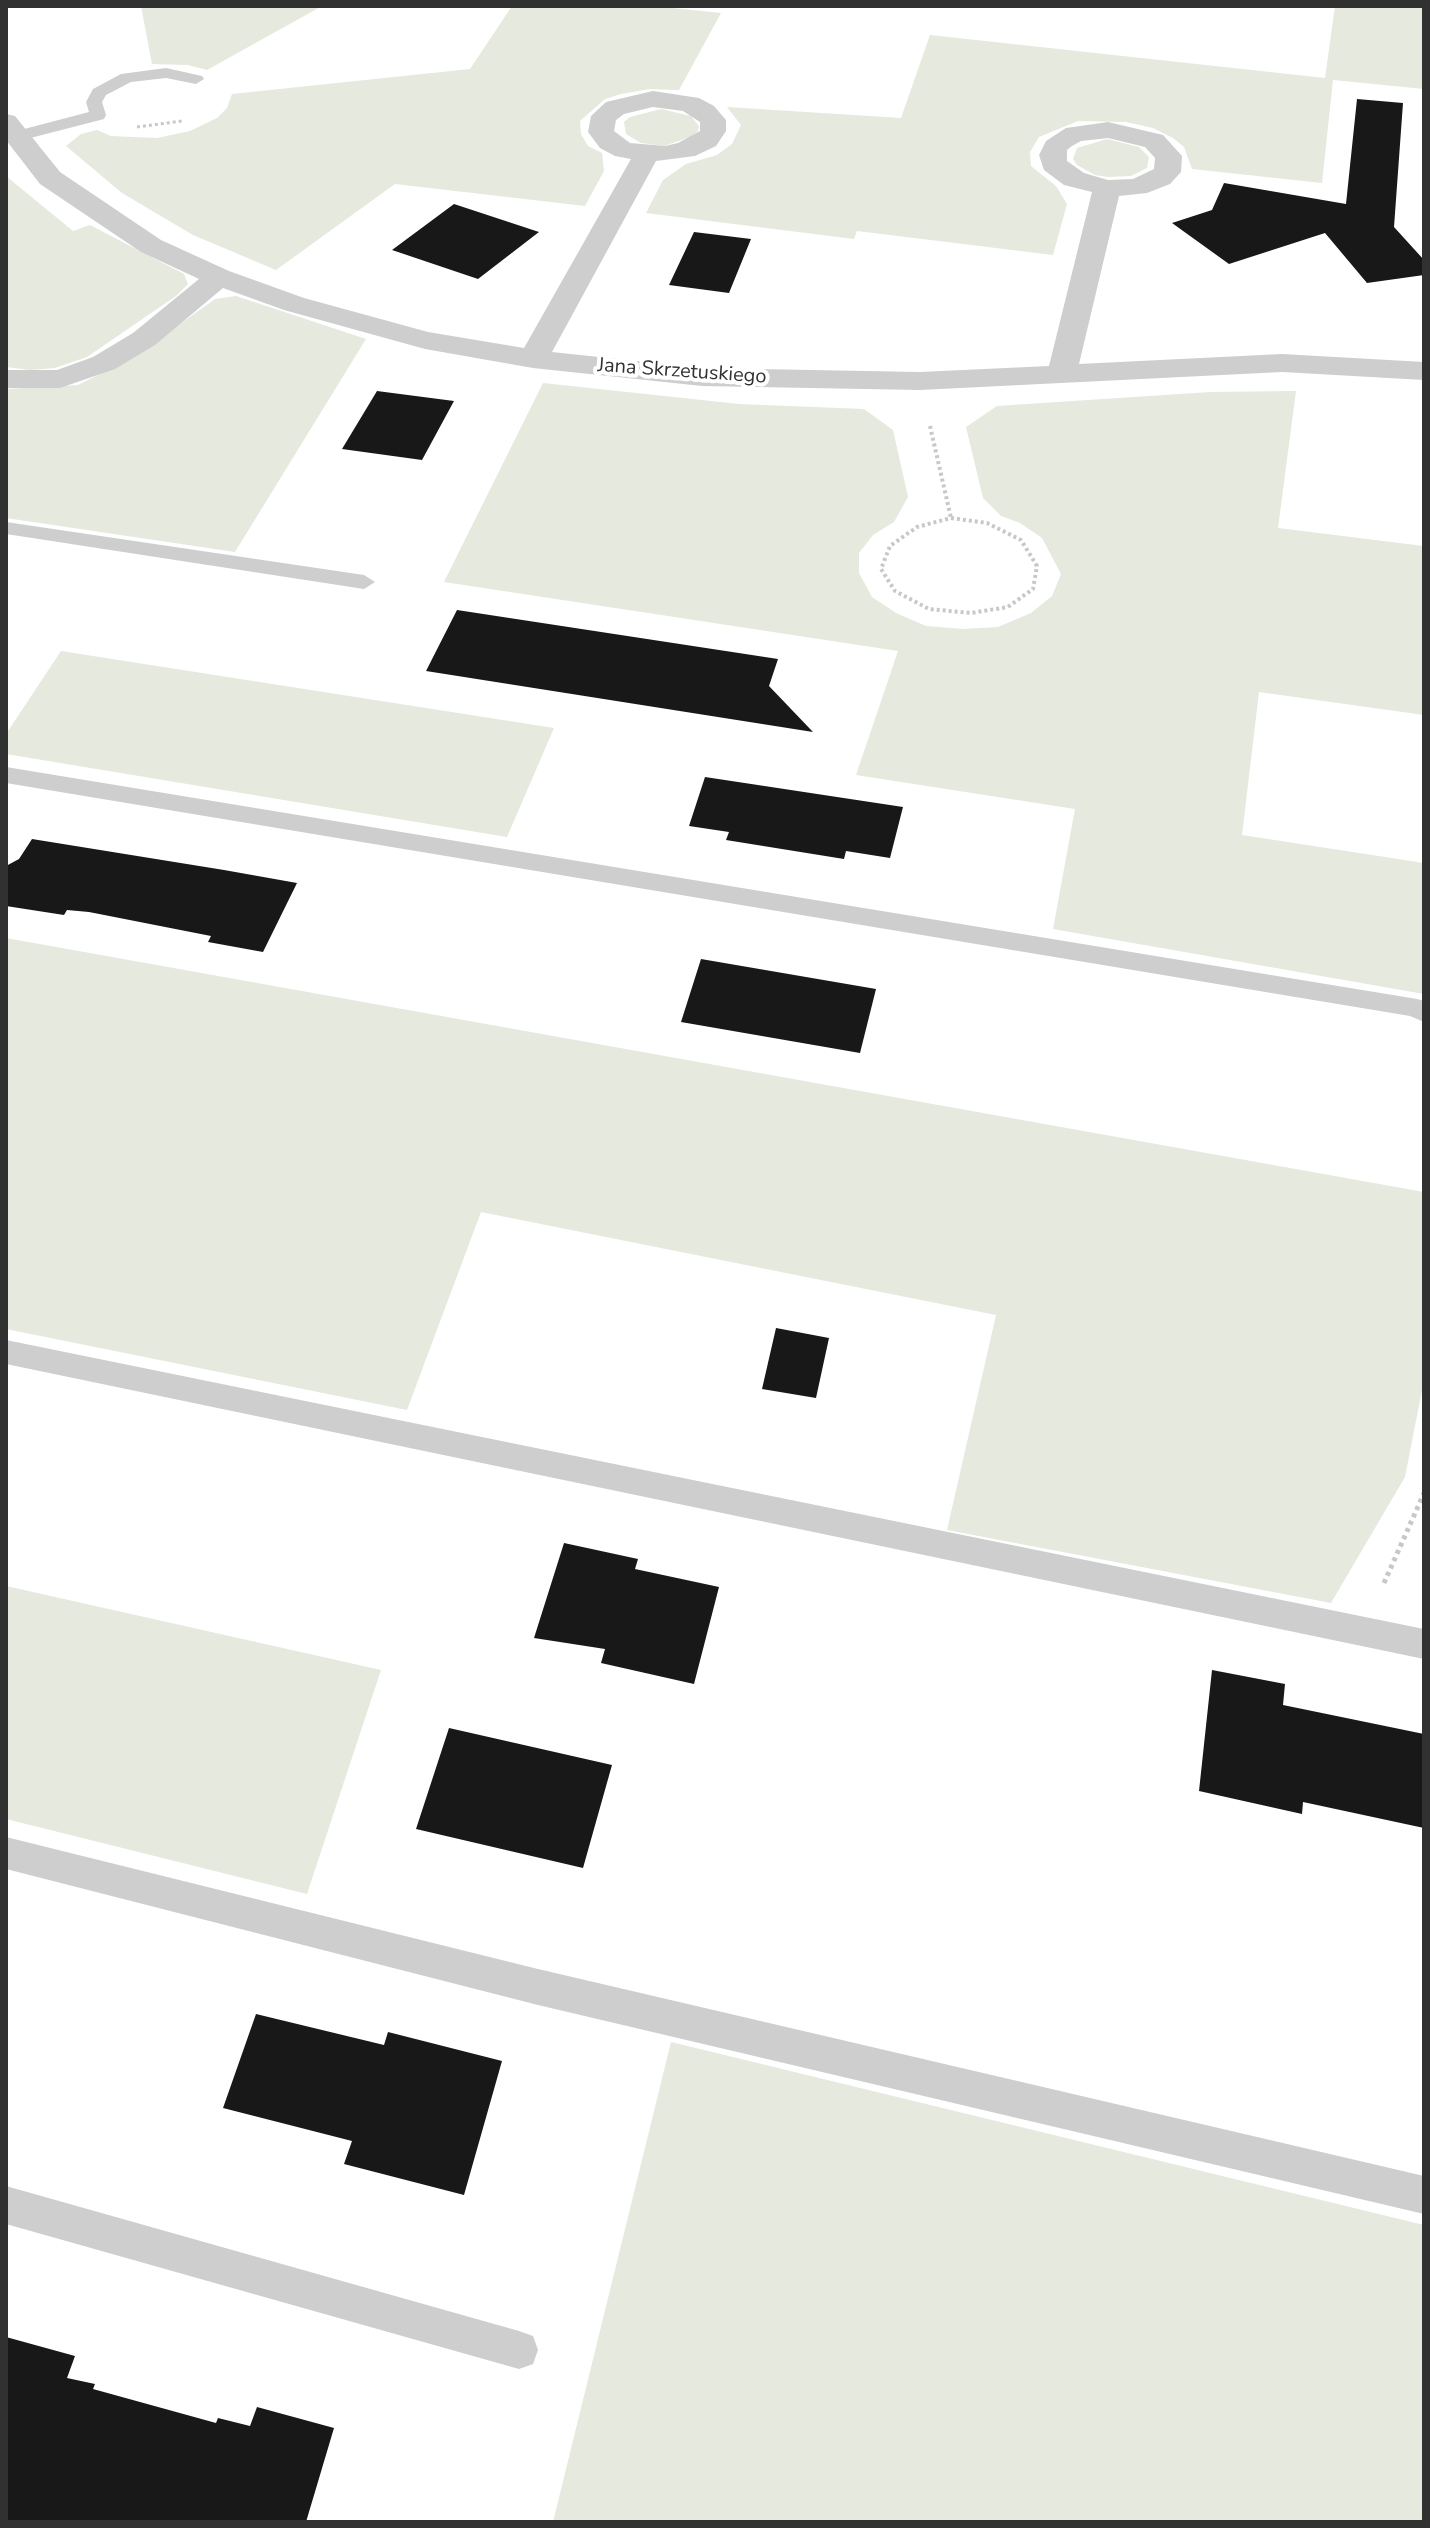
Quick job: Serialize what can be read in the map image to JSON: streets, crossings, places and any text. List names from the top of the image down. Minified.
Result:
{"streets":{"street":["Jana Skrzetuskiego"]}}
